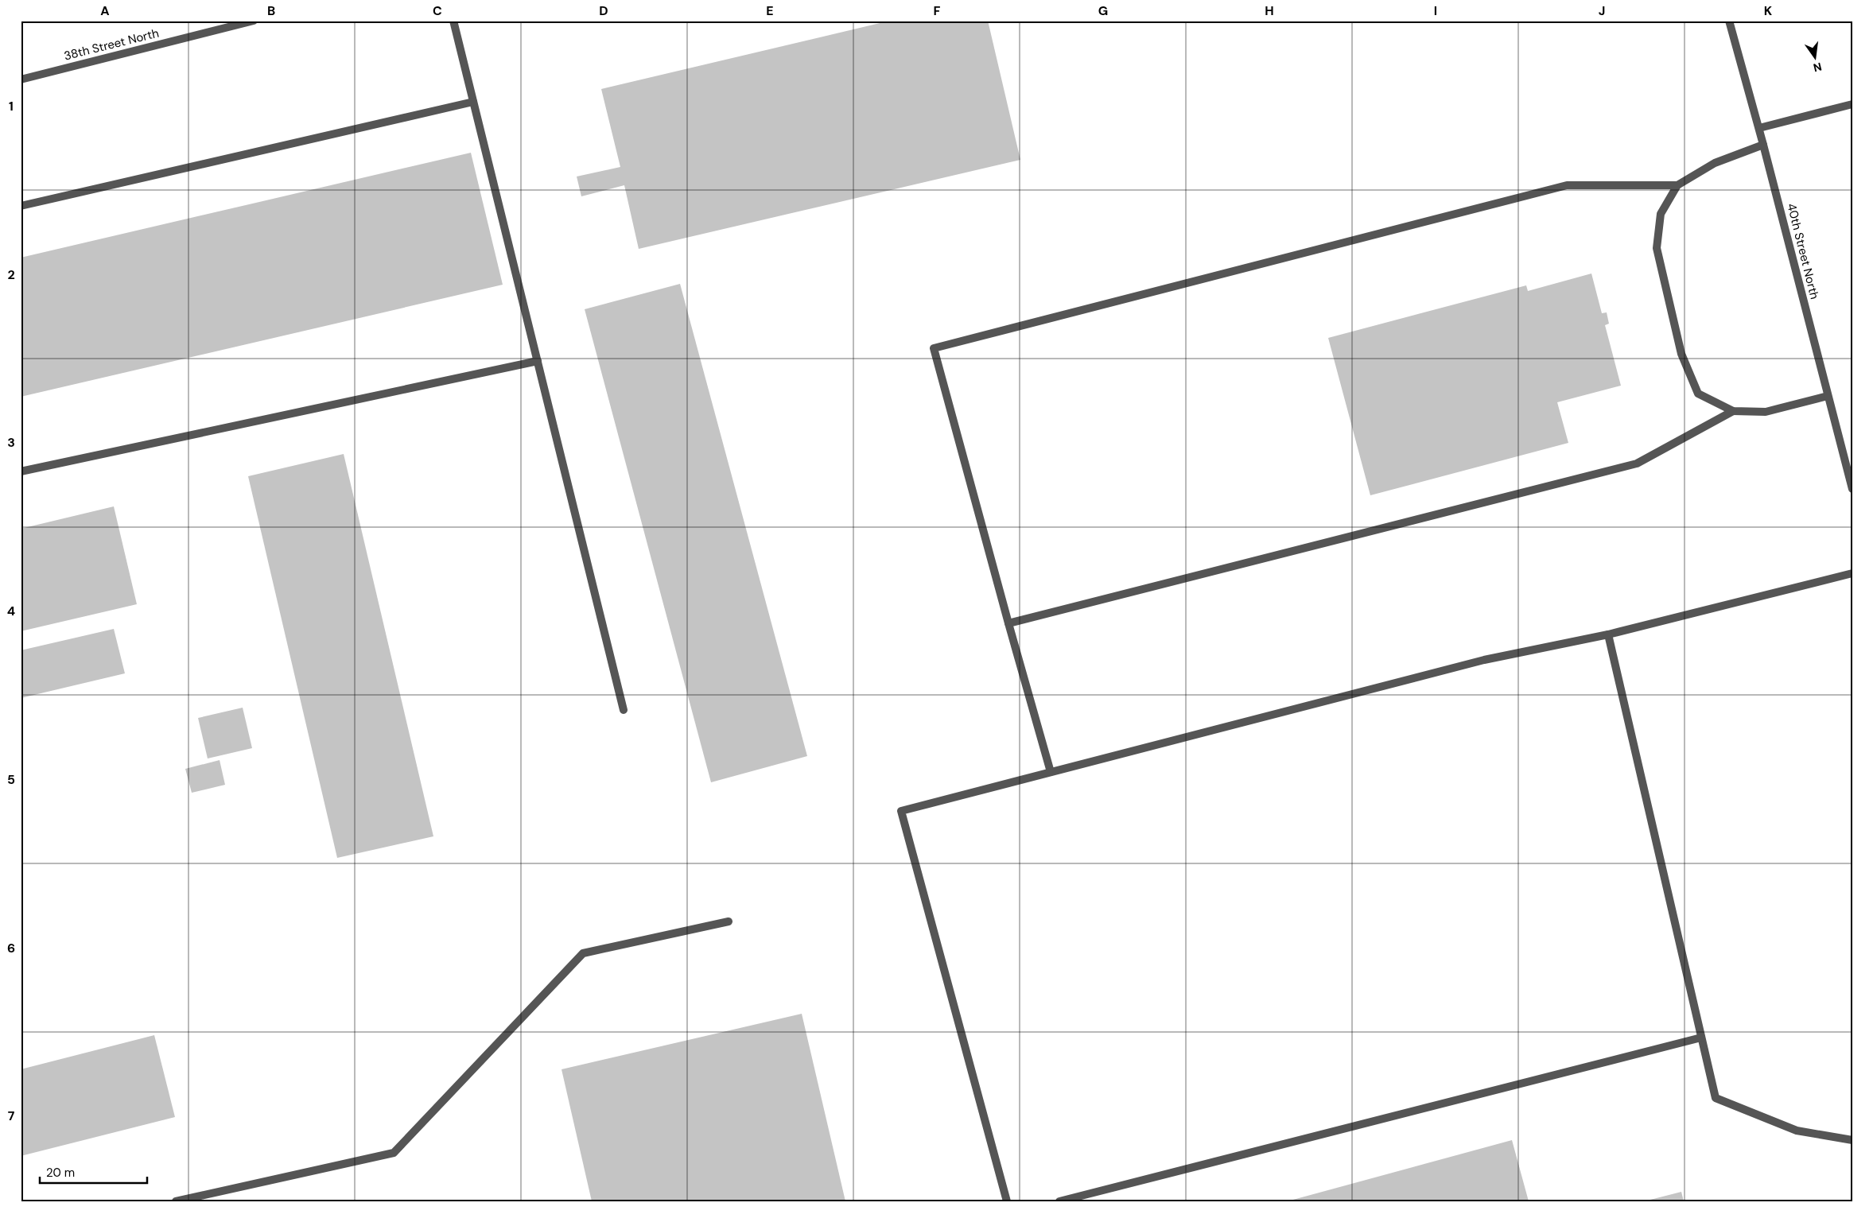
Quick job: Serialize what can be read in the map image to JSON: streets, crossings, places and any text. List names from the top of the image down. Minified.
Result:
{"streets":{"street":["38th Street North","40th Street North"]},"scale_bar":"20 m","north":"bottom","grid":{"columns":["A","B","C","D","E","F","G","H","I","J","K"],"rows":["1","2","3","4","5","6","7"]}}
